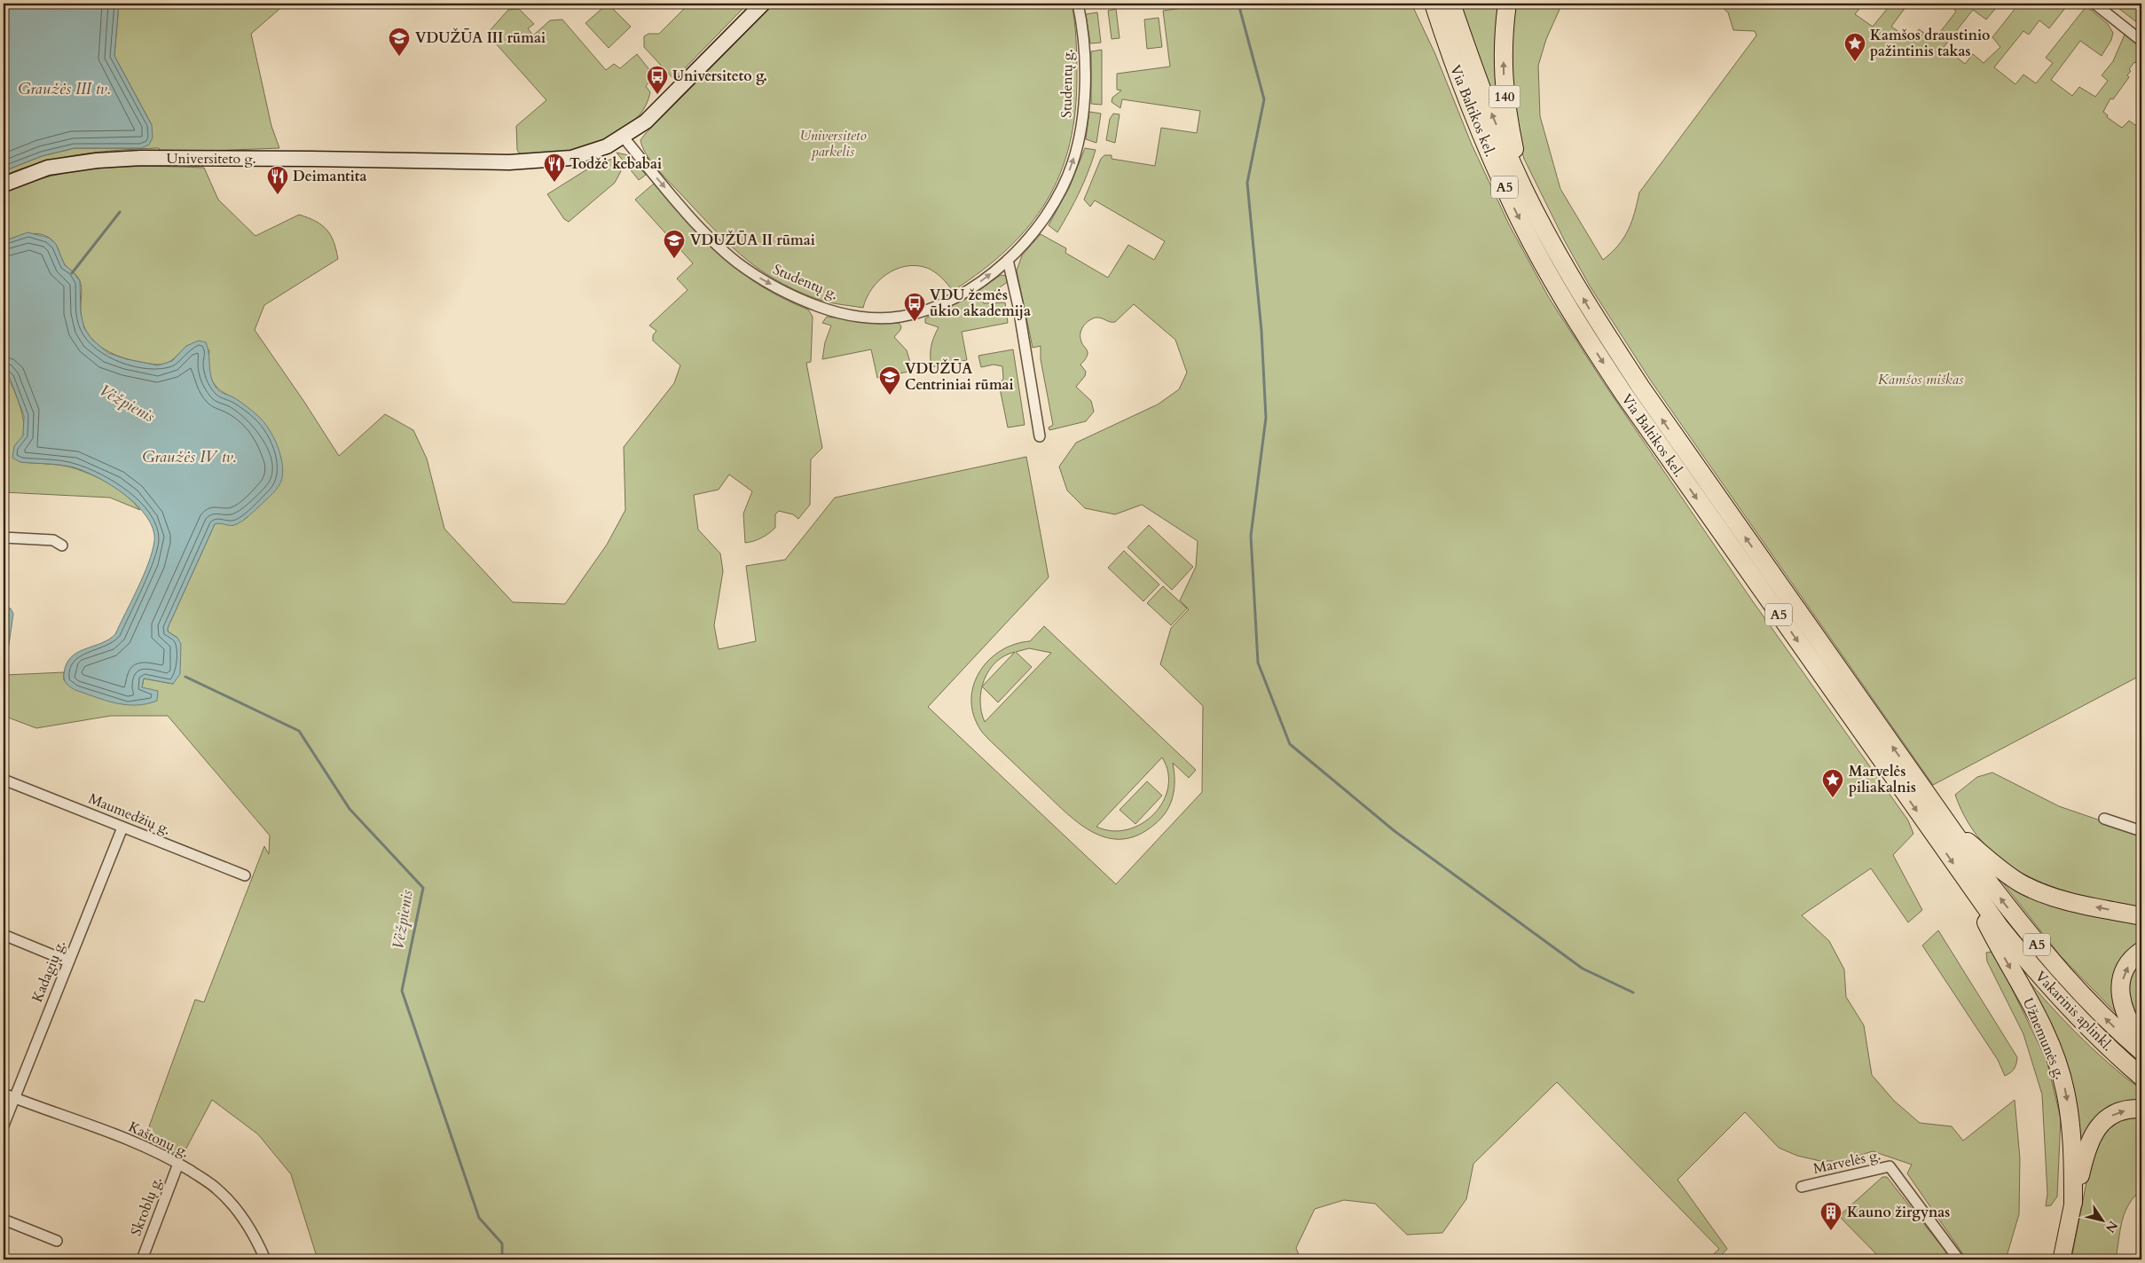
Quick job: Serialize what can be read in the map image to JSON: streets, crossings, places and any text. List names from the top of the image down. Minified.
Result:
{"streets":{"highway":["140","Via Baltikos kel.","A5","Vakarinis aplinkl.","Užnemunės g."],"main road":["Universiteto g."],"street":["Studentų g.","Maumedžių g.","Kadagių g.","Kaštonų g.","Marvelės g.","Skroblų g."]},"crossings":[["Studentų g.","Universiteto g."],["140","Via Baltikos kel."],["Via Baltikos kel.","Vakarinis aplinkl."],["Maumedžių g.","Kadagių g."],["Kadagių g.","Kaštonų g."],["Vakarinis aplinkl.","Užnemunės g."],["Kaštonų g.","Skroblų g."]],"one_way":["Užnemunės g."],"water":["Graužės III tv.","Vėžpienis","Graužės IV tv."],"parks":["Universiteto parkelis","Kamšos miškas"],"places":{"school or university":["VDUŽŪA III rūmai","VDUŽŪA II rūmai","VDUŽŪA Centriniai rūmai"],"place":["Kamšos draustinio pažintinis takas","Marvelės piliakalnis"],"bus stop":["Universiteto g.","VDU žemės ūkio akademija"],"restaurant":["Todžė kebabai","Deimantita"],"building":["Kauno žirgynas"]},"north":"bottom right"}
